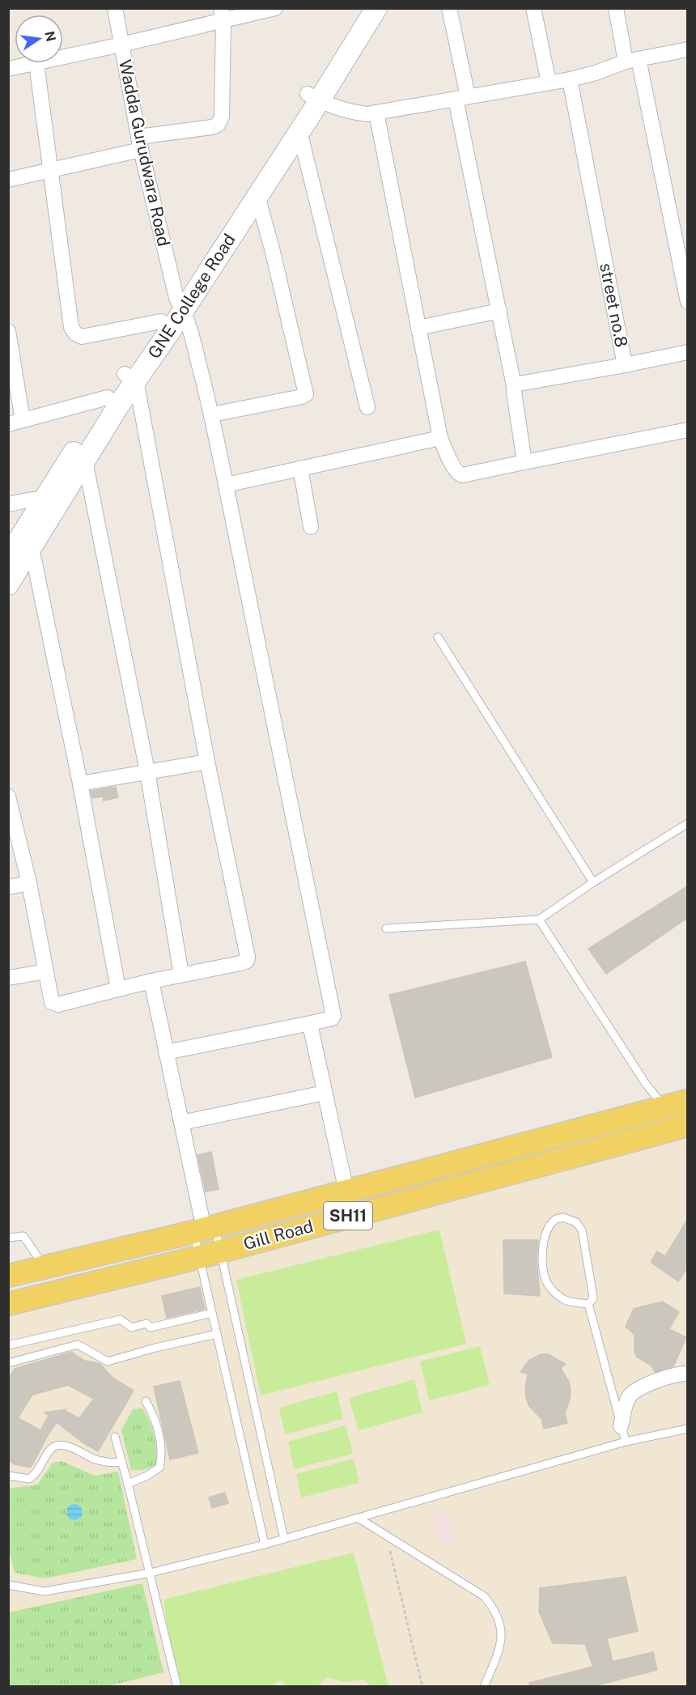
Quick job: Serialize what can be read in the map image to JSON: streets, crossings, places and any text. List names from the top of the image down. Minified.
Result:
{"streets":{"main road":["SH11","Gill Road"],"street":["Wadda Gurudwara Road","GNE College Road","street no.8"]},"crossings":[["Wadda Gurudwara Road","GNE College Road"]],"north":"right"}
